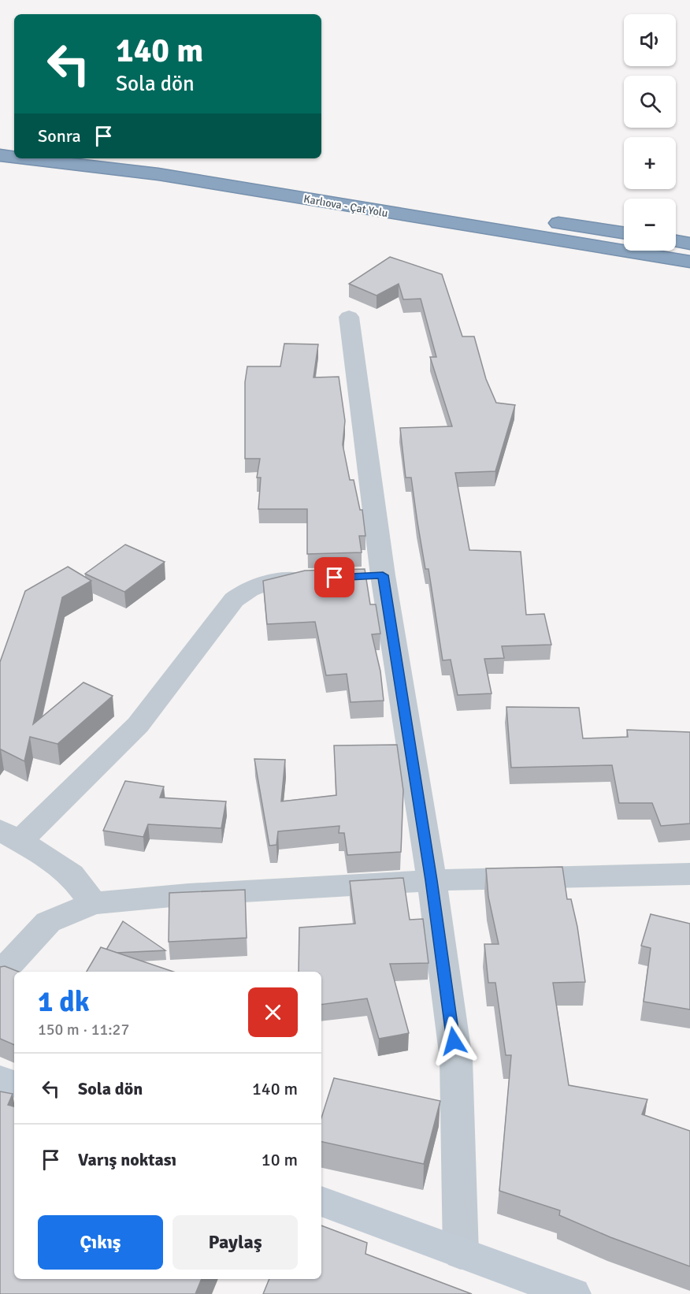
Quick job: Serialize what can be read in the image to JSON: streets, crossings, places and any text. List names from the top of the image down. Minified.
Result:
{"streets":{"highway":["Karlıova - Çat Yolu"]},"page":{"map_buttons":["+","−"],"turn":["140 m","Sola dön"],"then":"Sonra","heading":["1 dk","150 m · 11:27"],"list":[{"name":"Sola dön","value":"140 m"},{"name":"Varış noktası","value":"10 m"}],"buttons":["Çıkış","Paylaş"]}}
